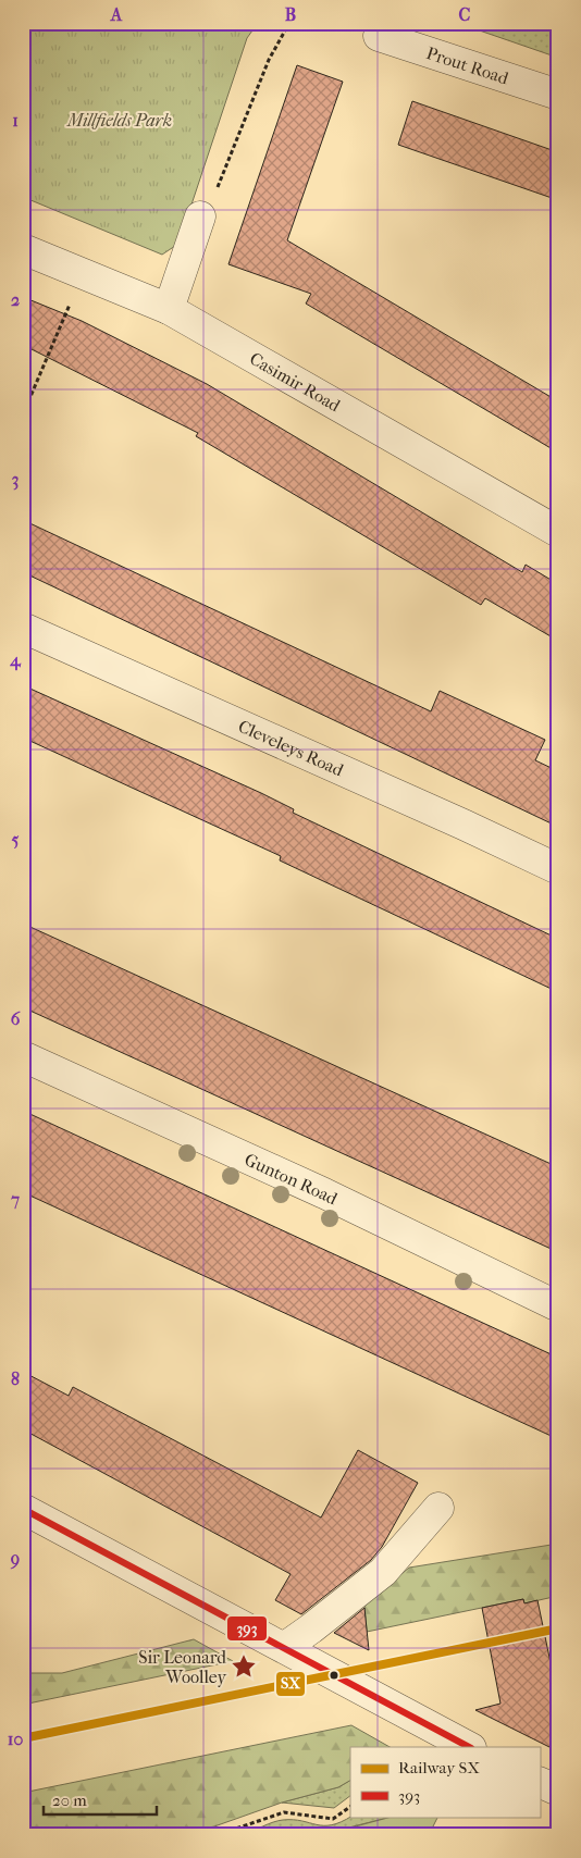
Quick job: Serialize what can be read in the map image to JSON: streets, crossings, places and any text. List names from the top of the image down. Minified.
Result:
{"streets":{"street":["Prout Road","Casimir Road","Cleveleys Road","Gunton Road"]},"parks":["Millfields Park"],"places":{"place":["Sir Leonard Woolley"]},"lines":["transit line 393","rail line SX"],"legend":["Railway SX","393"],"scale_bar":"20 m","grid":{"columns":["A","B","C"],"rows":["1","2","3","4","5","6","7","8","9","10"]}}
